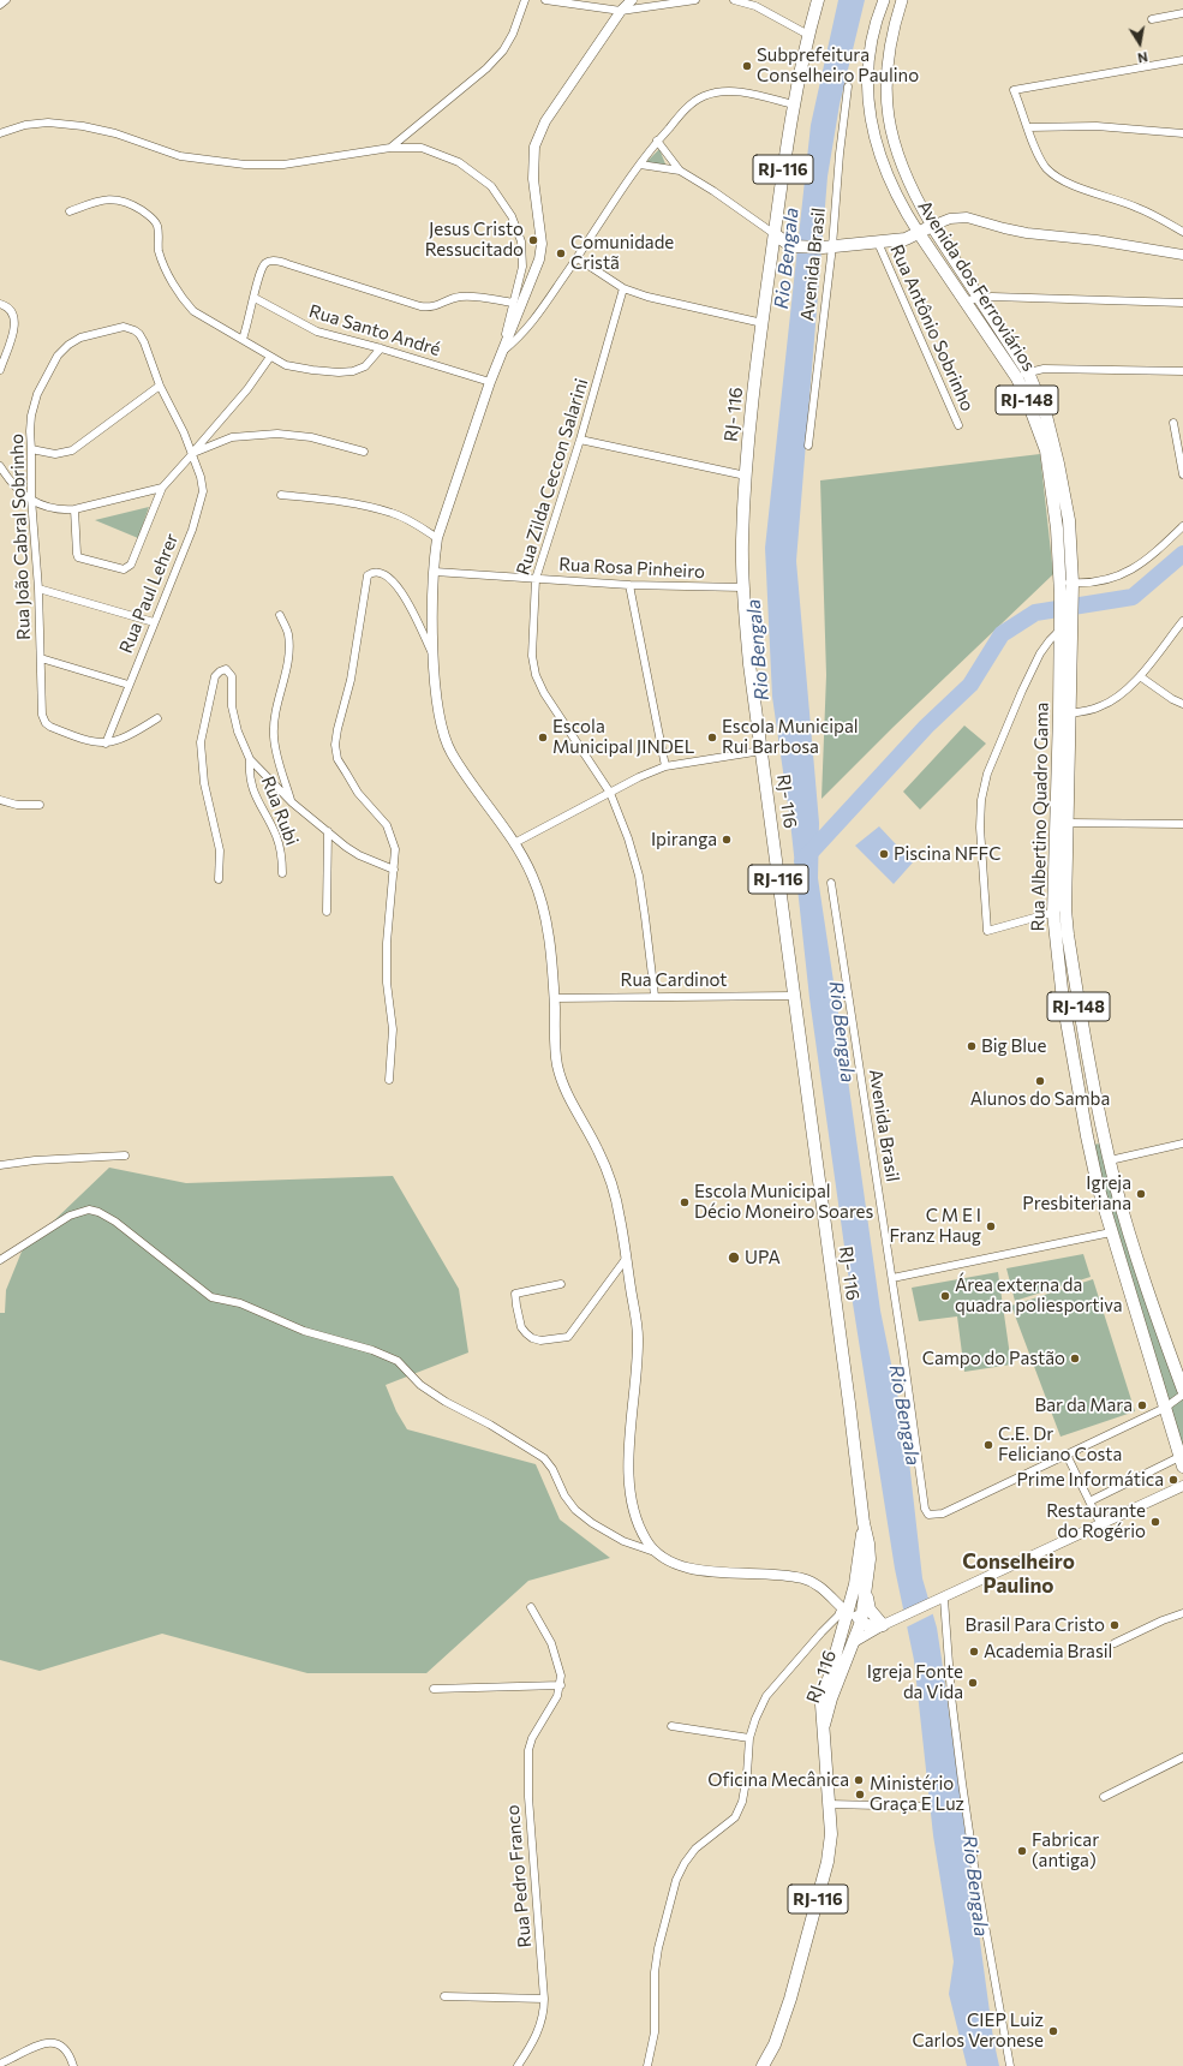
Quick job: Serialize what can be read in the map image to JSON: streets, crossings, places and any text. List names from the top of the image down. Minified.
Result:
{"streets":{"main road":["RJ-116","Avenida dos Ferroviários","RJ-148","RJ- 116","Rua Albertino Quadro Gama"],"street":["Avenida Brasil","Rua Antônio Sobrinho","Rua Santo André","Rua Zilda Ceccon Salarini","Rua João Cabral Sobrinho","Rua Rosa Pinheiro","Rua Paul Lehrer","Rua Rubi","Rua Cardinot","Rua Pedro Franco"]},"crossings":[["RJ-116","RJ- 116"],["Avenida dos Ferroviários","RJ-148"],["RJ- 116","Rua Rosa Pinheiro"],["RJ- 116","Rua Cardinot"],["Rua Zilda Ceccon Salarini","Rua Rosa Pinheiro"],["Rua Zilda Ceccon Salarini","Rua Cardinot"],["Rua João Cabral Sobrinho","Rua Paul Lehrer"]],"districts":["Conselheiro Paulino"],"water":["Rio Bengala"],"places":["Subprefeitura Conselheiro Paulino","Jesus Cristo Ressucitado","Comunidade Cristã","Escola Municipal JINDEL","Escola Municipal Rui Barbosa","Ipiranga","Piscina NFFC","Big Blue","Alunos do Samba","Igreja Presbiteriana","Escola Municipal Décio Moneiro Soares","C M E I Franz Haug","UPA","Área externa da quadra poliesportiva","Campo do Pastão","Bar da Mara","C.E. Dr Feliciano Costa","Prime Informática","Restaurante do Rogério","Brasil Para Cristo","Academia Brasil","Igreja Fonte da Vida","Oficina Mecânica","Ministério Graça E Luz","Fabricar (antiga)","CIEP Luiz Carlos Veronese"],"north":"bottom"}
